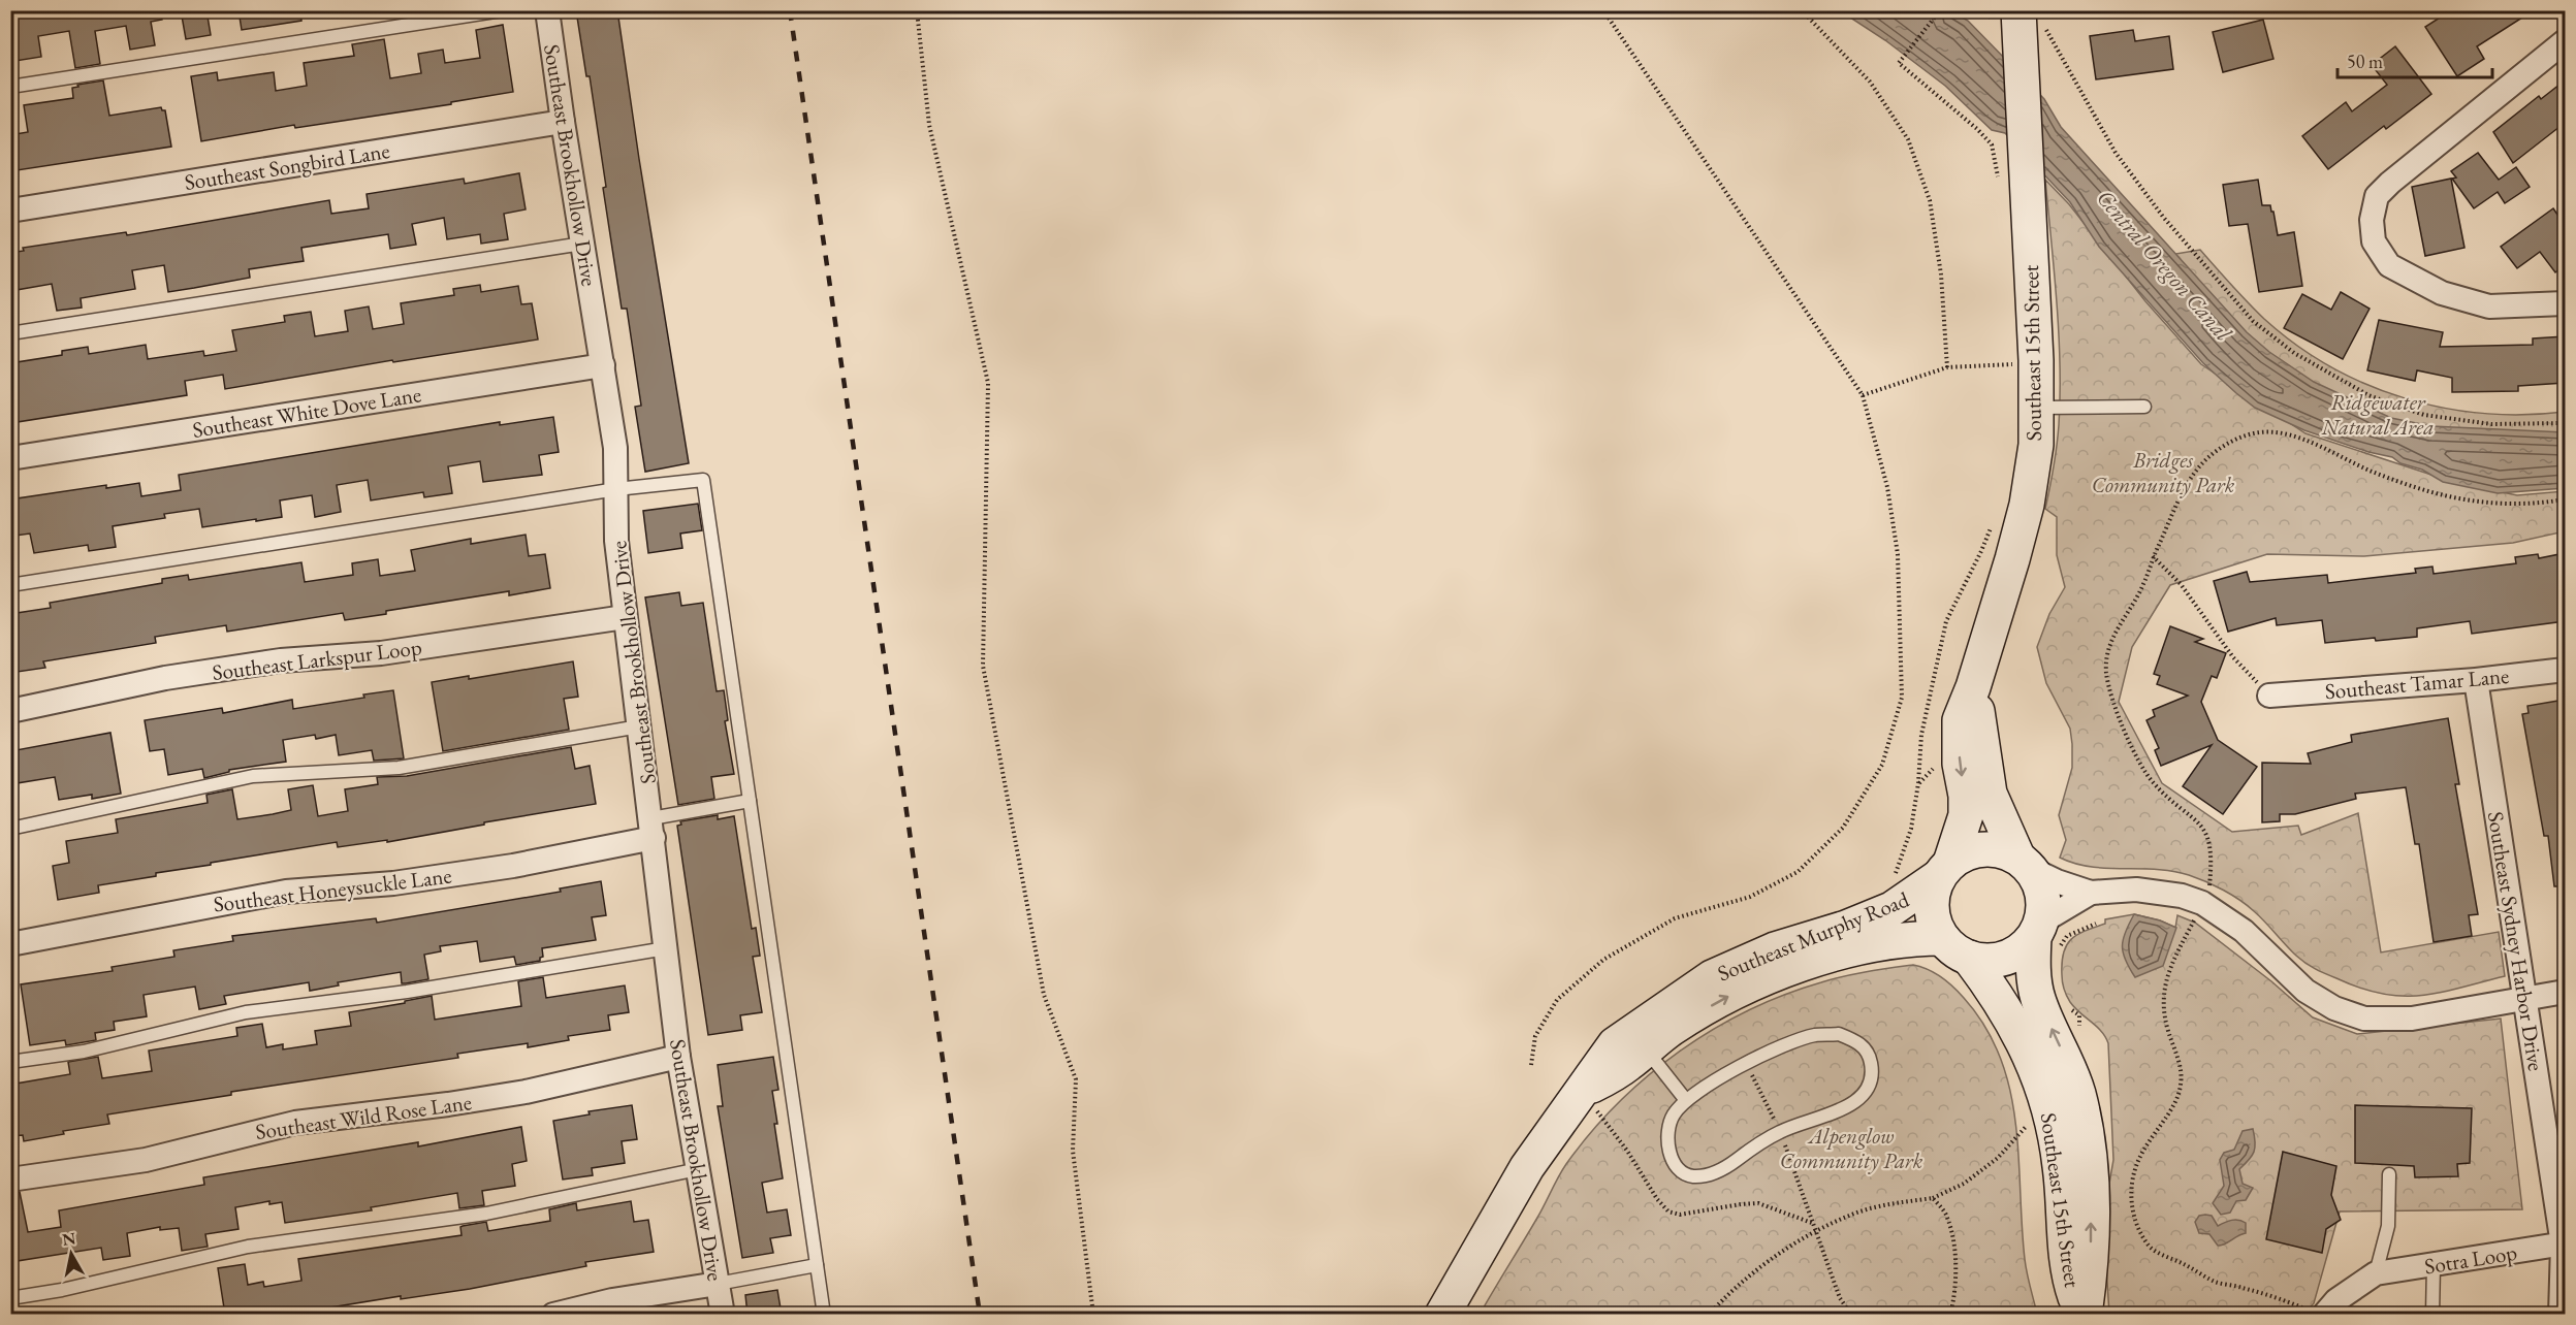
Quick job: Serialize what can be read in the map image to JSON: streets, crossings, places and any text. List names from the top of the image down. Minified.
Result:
{"streets":{"main road":["Southeast 15th Street","Southeast Murphy Road"],"street":["Southeast Brookhollow Drive","Southeast Songbird Lane","Southeast White Dove Lane","Southeast Larkspur Loop","Southeast Tamar Lane","Southeast Honeysuckle Lane","Southeast Sydney Harbor Drive","Southeast Wild Rose Lane","Sotra Loop"]},"crossings":[["Southeast Brookhollow Drive","Southeast Songbird Lane"],["Southeast Brookhollow Drive","Southeast White Dove Lane"],["Southeast Brookhollow Drive","Southeast Larkspur Loop"],["Southeast Brookhollow Drive","Southeast Honeysuckle Lane"],["Southeast Brookhollow Drive","Southeast Wild Rose Lane"],["Southeast 15th Street","Southeast Murphy Road"],["Southeast Tamar Lane","Southeast Sydney Harbor Drive"],["Southeast Sydney Harbor Drive","Sotra Loop"]],"water":["Central Oregon Canal"],"parks":["Ridgewater Natural Area","Bridges Community Park","Alpenglow Community Park"],"scale_bar":"50 m","north":"top"}
